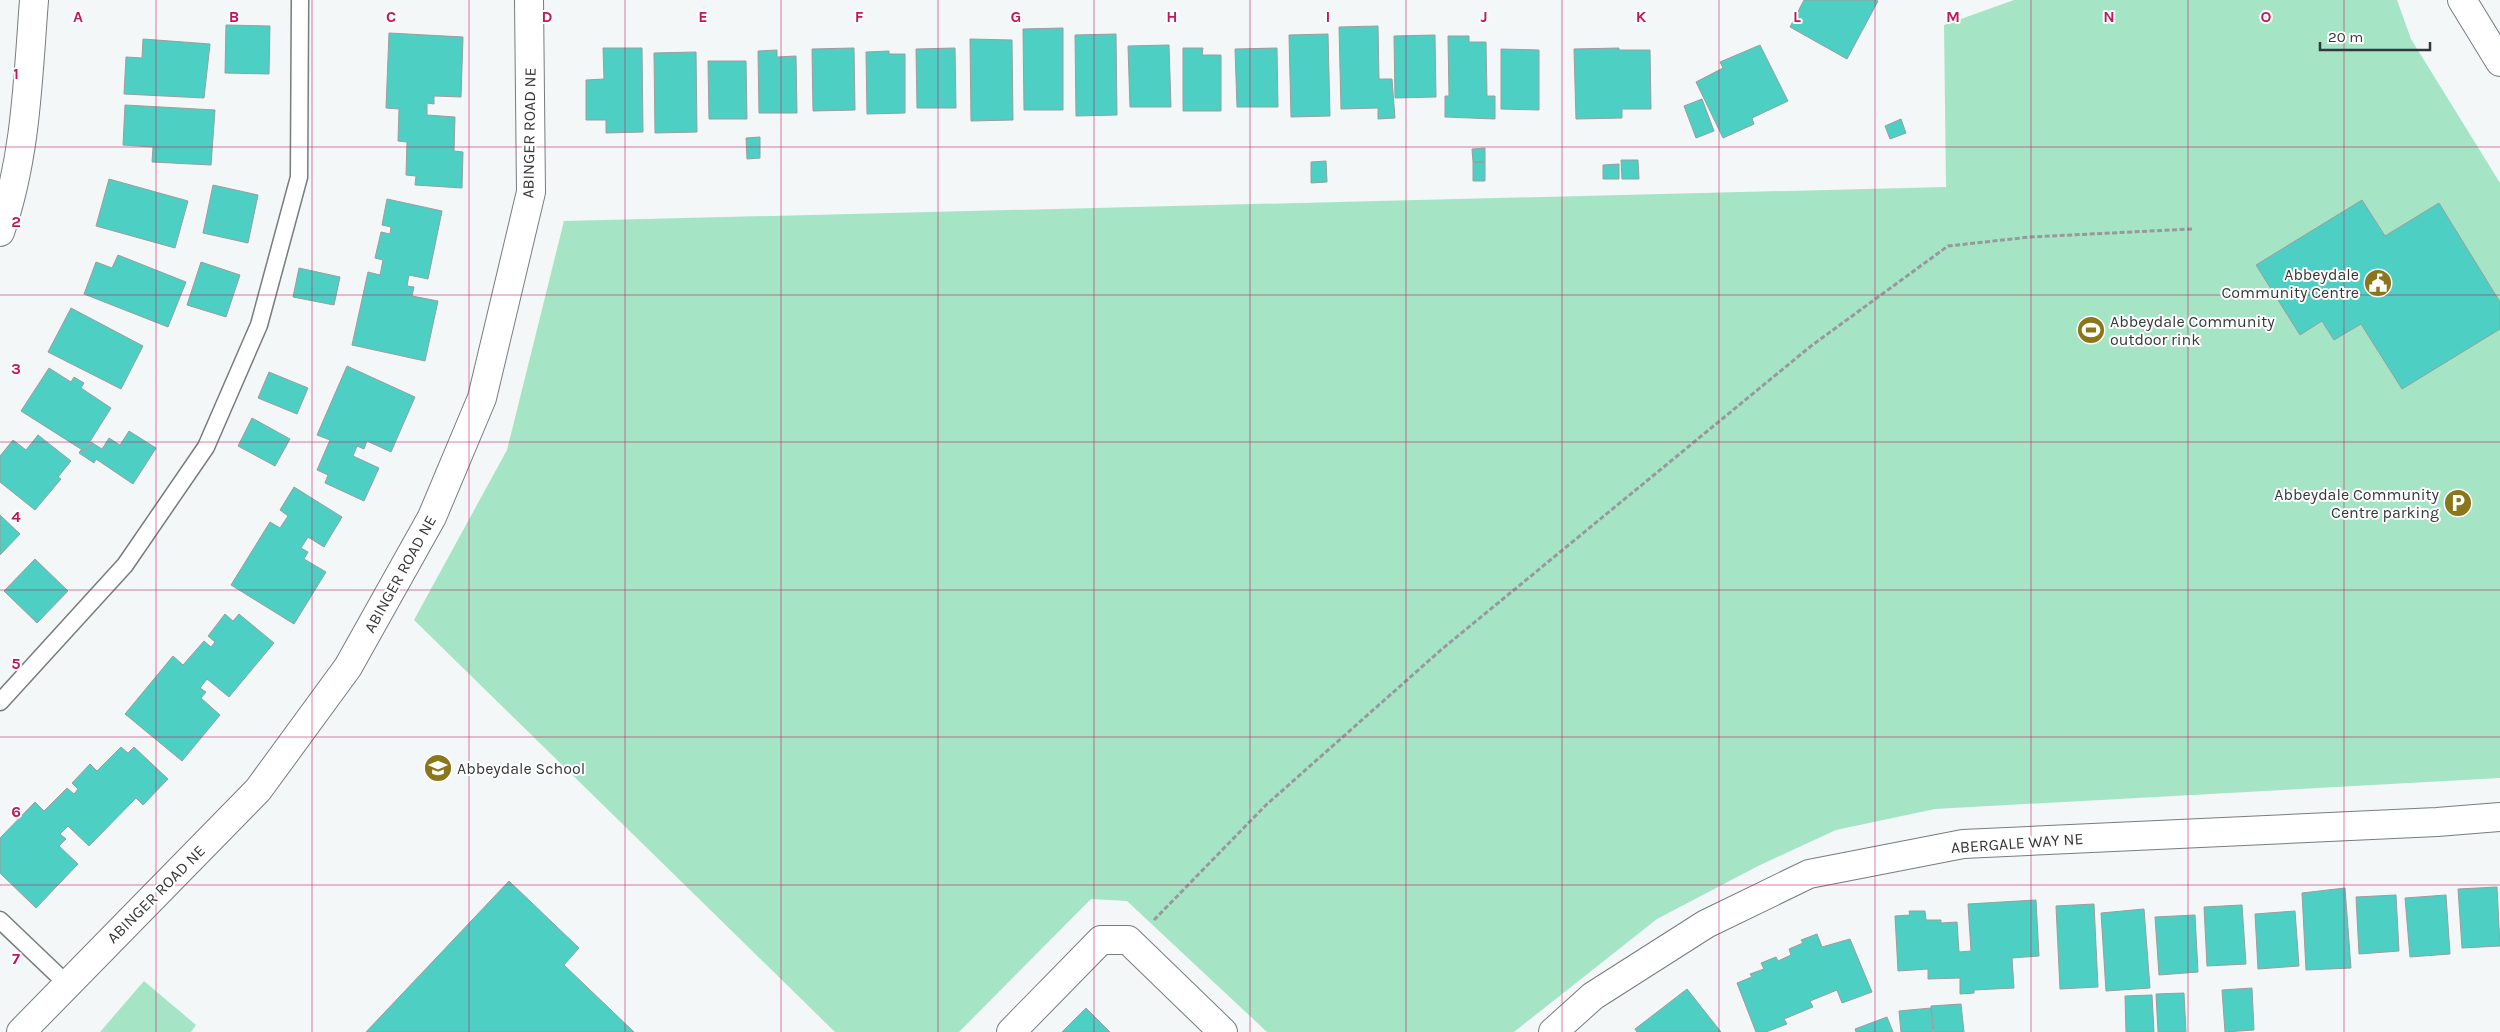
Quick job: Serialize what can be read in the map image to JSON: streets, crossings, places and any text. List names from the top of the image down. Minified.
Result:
{"streets":{"street":["ABINGER ROAD NE","ABERGALE WAY NE"]},"places":{"public building":["Abbeydale Community Centre"],"sports":["Abbeydale Community outdoor rink"],"parking":["Abbeydale Community Centre parking"],"school or university":["Abbeydale School"]},"scale_bar":"20 m","grid":{"columns":["A","B","C","D","E","F","G","H","I","J","K","L","M","N","O"],"rows":["1","2","3","4","5","6","7"]}}
